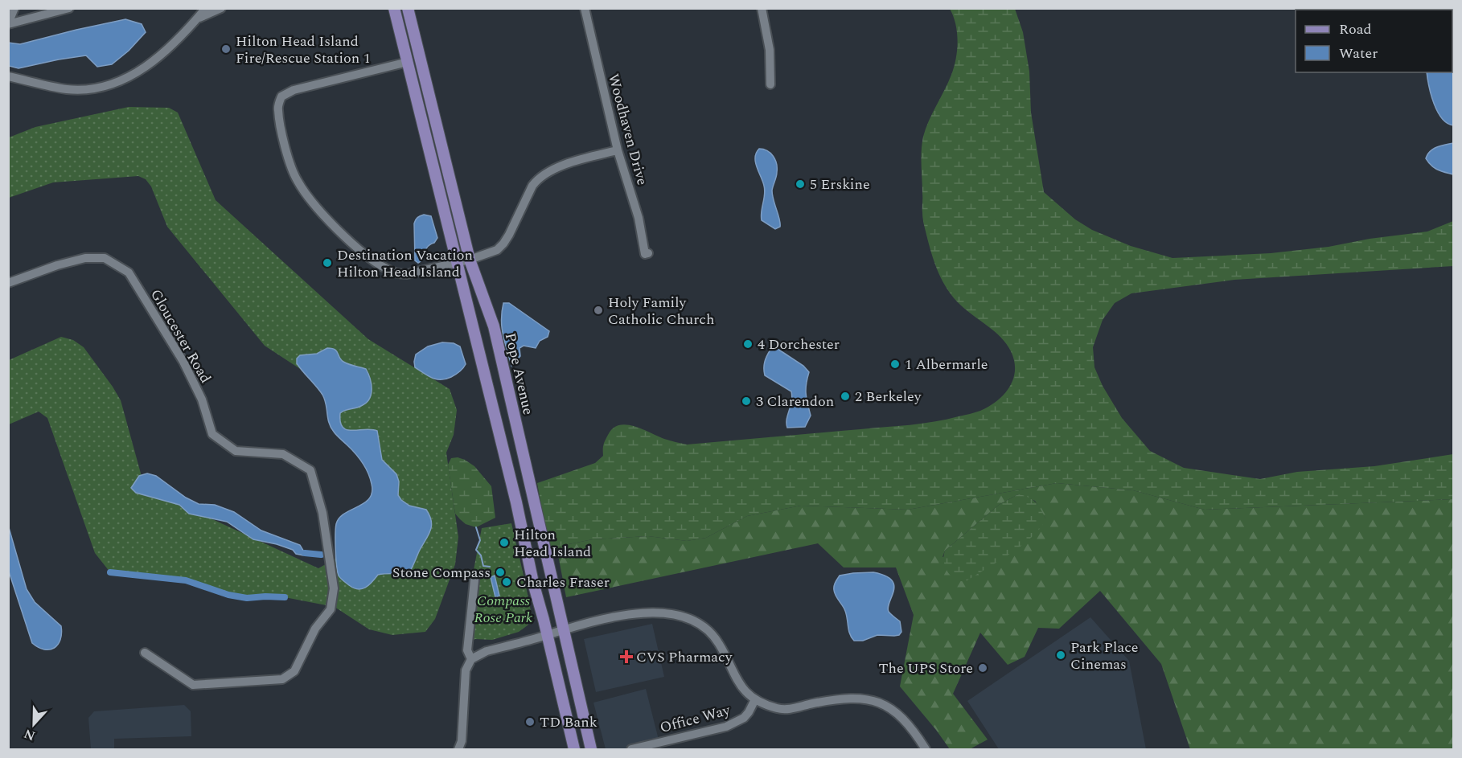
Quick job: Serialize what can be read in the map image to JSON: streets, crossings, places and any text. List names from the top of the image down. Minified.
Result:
{"streets":{"main road":["Pope Avenue"],"street":["Woodhaven Drive","Gloucester Road","Office Way"]},"parks":["Compass Rose Park"],"places":{"other":["Hilton Head Island Fire/Rescue Station 1","5 Erskine","Destination Vacation Hilton Head Island","Holy Family Catholic Church","4 Dorchester","1 Albermarle","2 Berkeley","3 Clarendon","Hilton Head Island","Stone Compass","Charles Fraser","Park Place Cinemas","The UPS Store","TD Bank"],"health":["CVS Pharmacy"]},"legend":["Road","Water"],"north":"bottom"}
